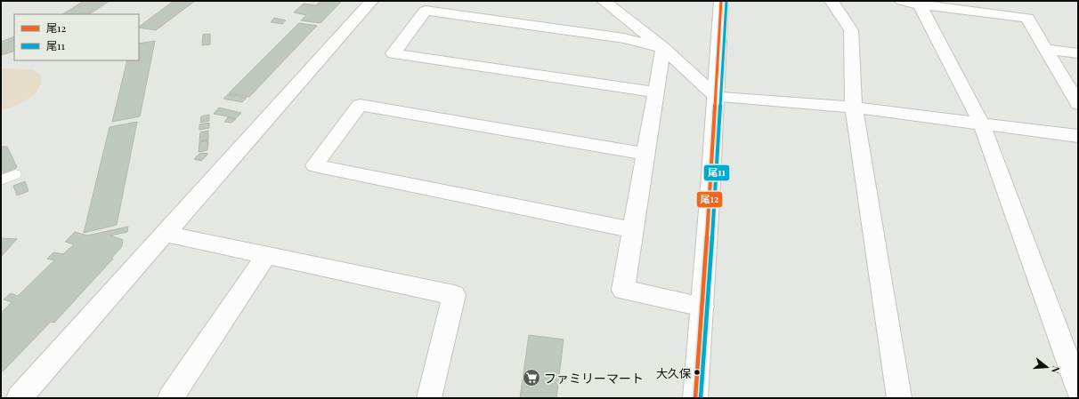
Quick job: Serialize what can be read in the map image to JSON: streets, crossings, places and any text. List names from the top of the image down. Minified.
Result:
{"places":{"other":["大久保"],"supermarket":["ファミリーマート"]},"lines":["transit line 尾12","transit line 尾11"],"legend":["尾12","尾11"],"north":"right"}
